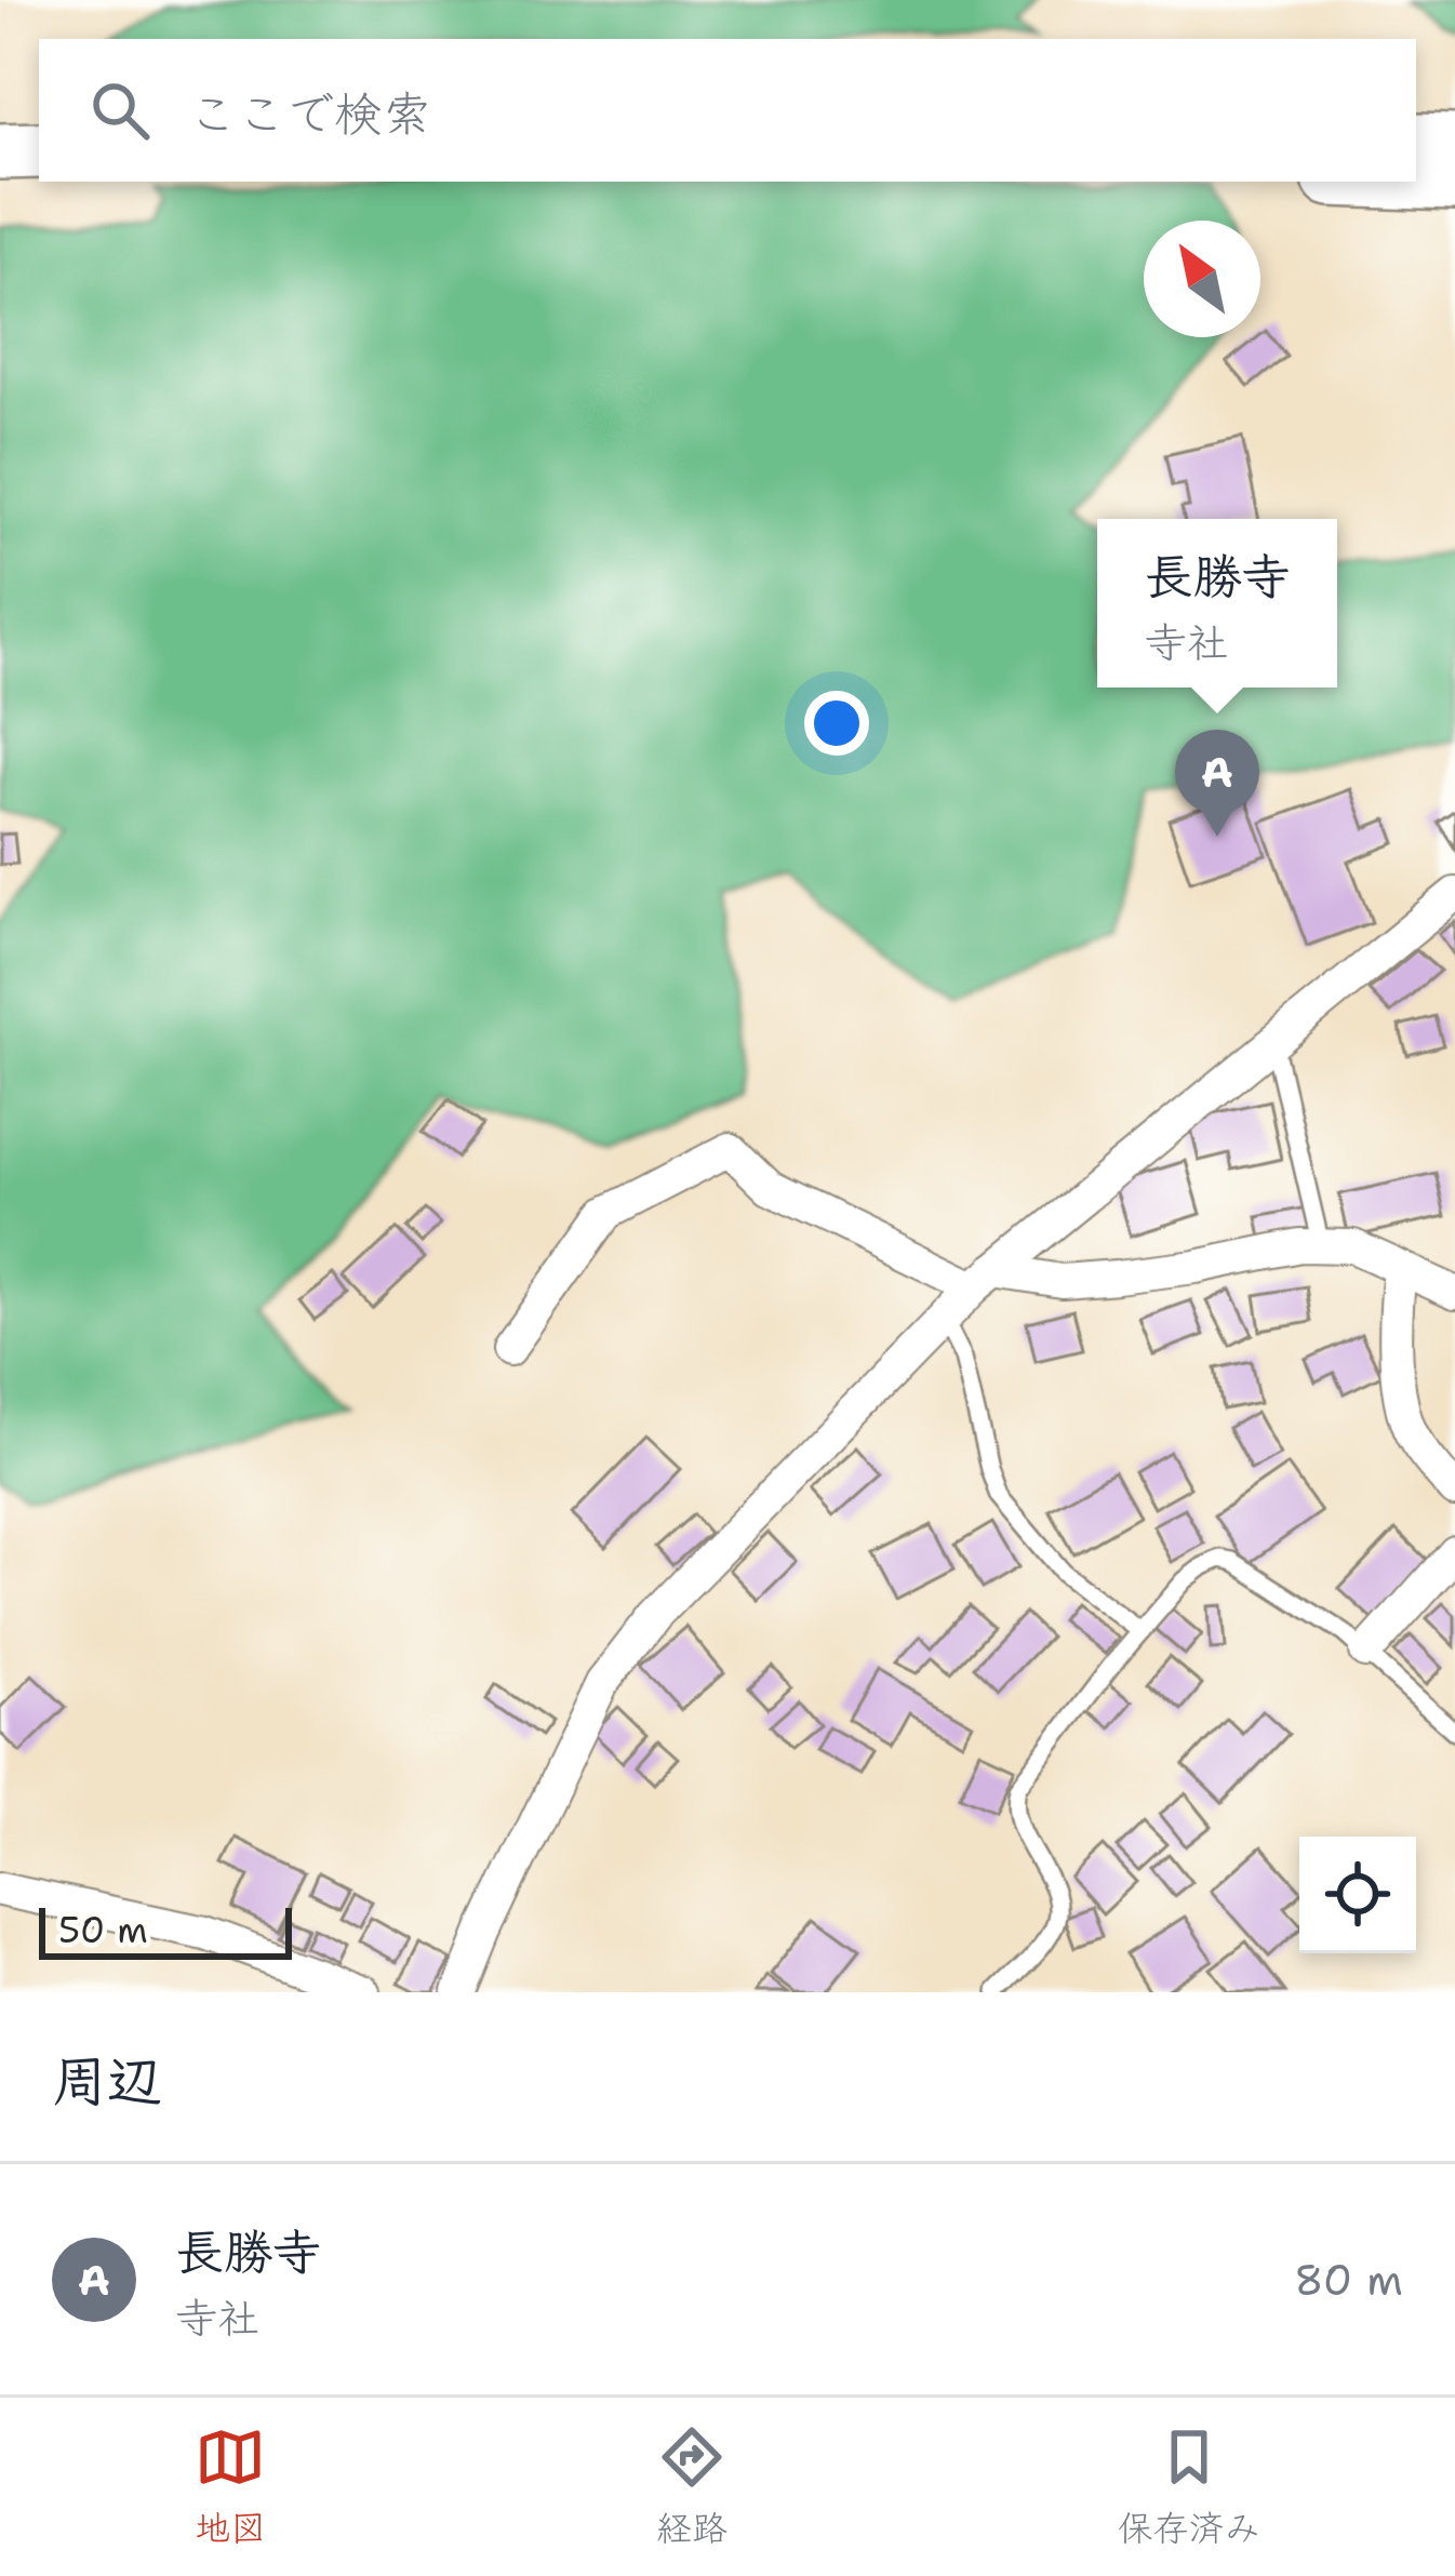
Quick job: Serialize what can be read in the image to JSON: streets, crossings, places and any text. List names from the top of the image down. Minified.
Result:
{"scale_bar":"50 m","north":"top left","page":{"search":"ここで検索","popup":["長勝寺","寺社"],"pins":"A","scale":"50 m","heading":"周辺","list":[{"mark":"A","name":"長勝寺","note":"寺社","value":"80 m"}],"nav":["地図","経路","保存済み"]}}
